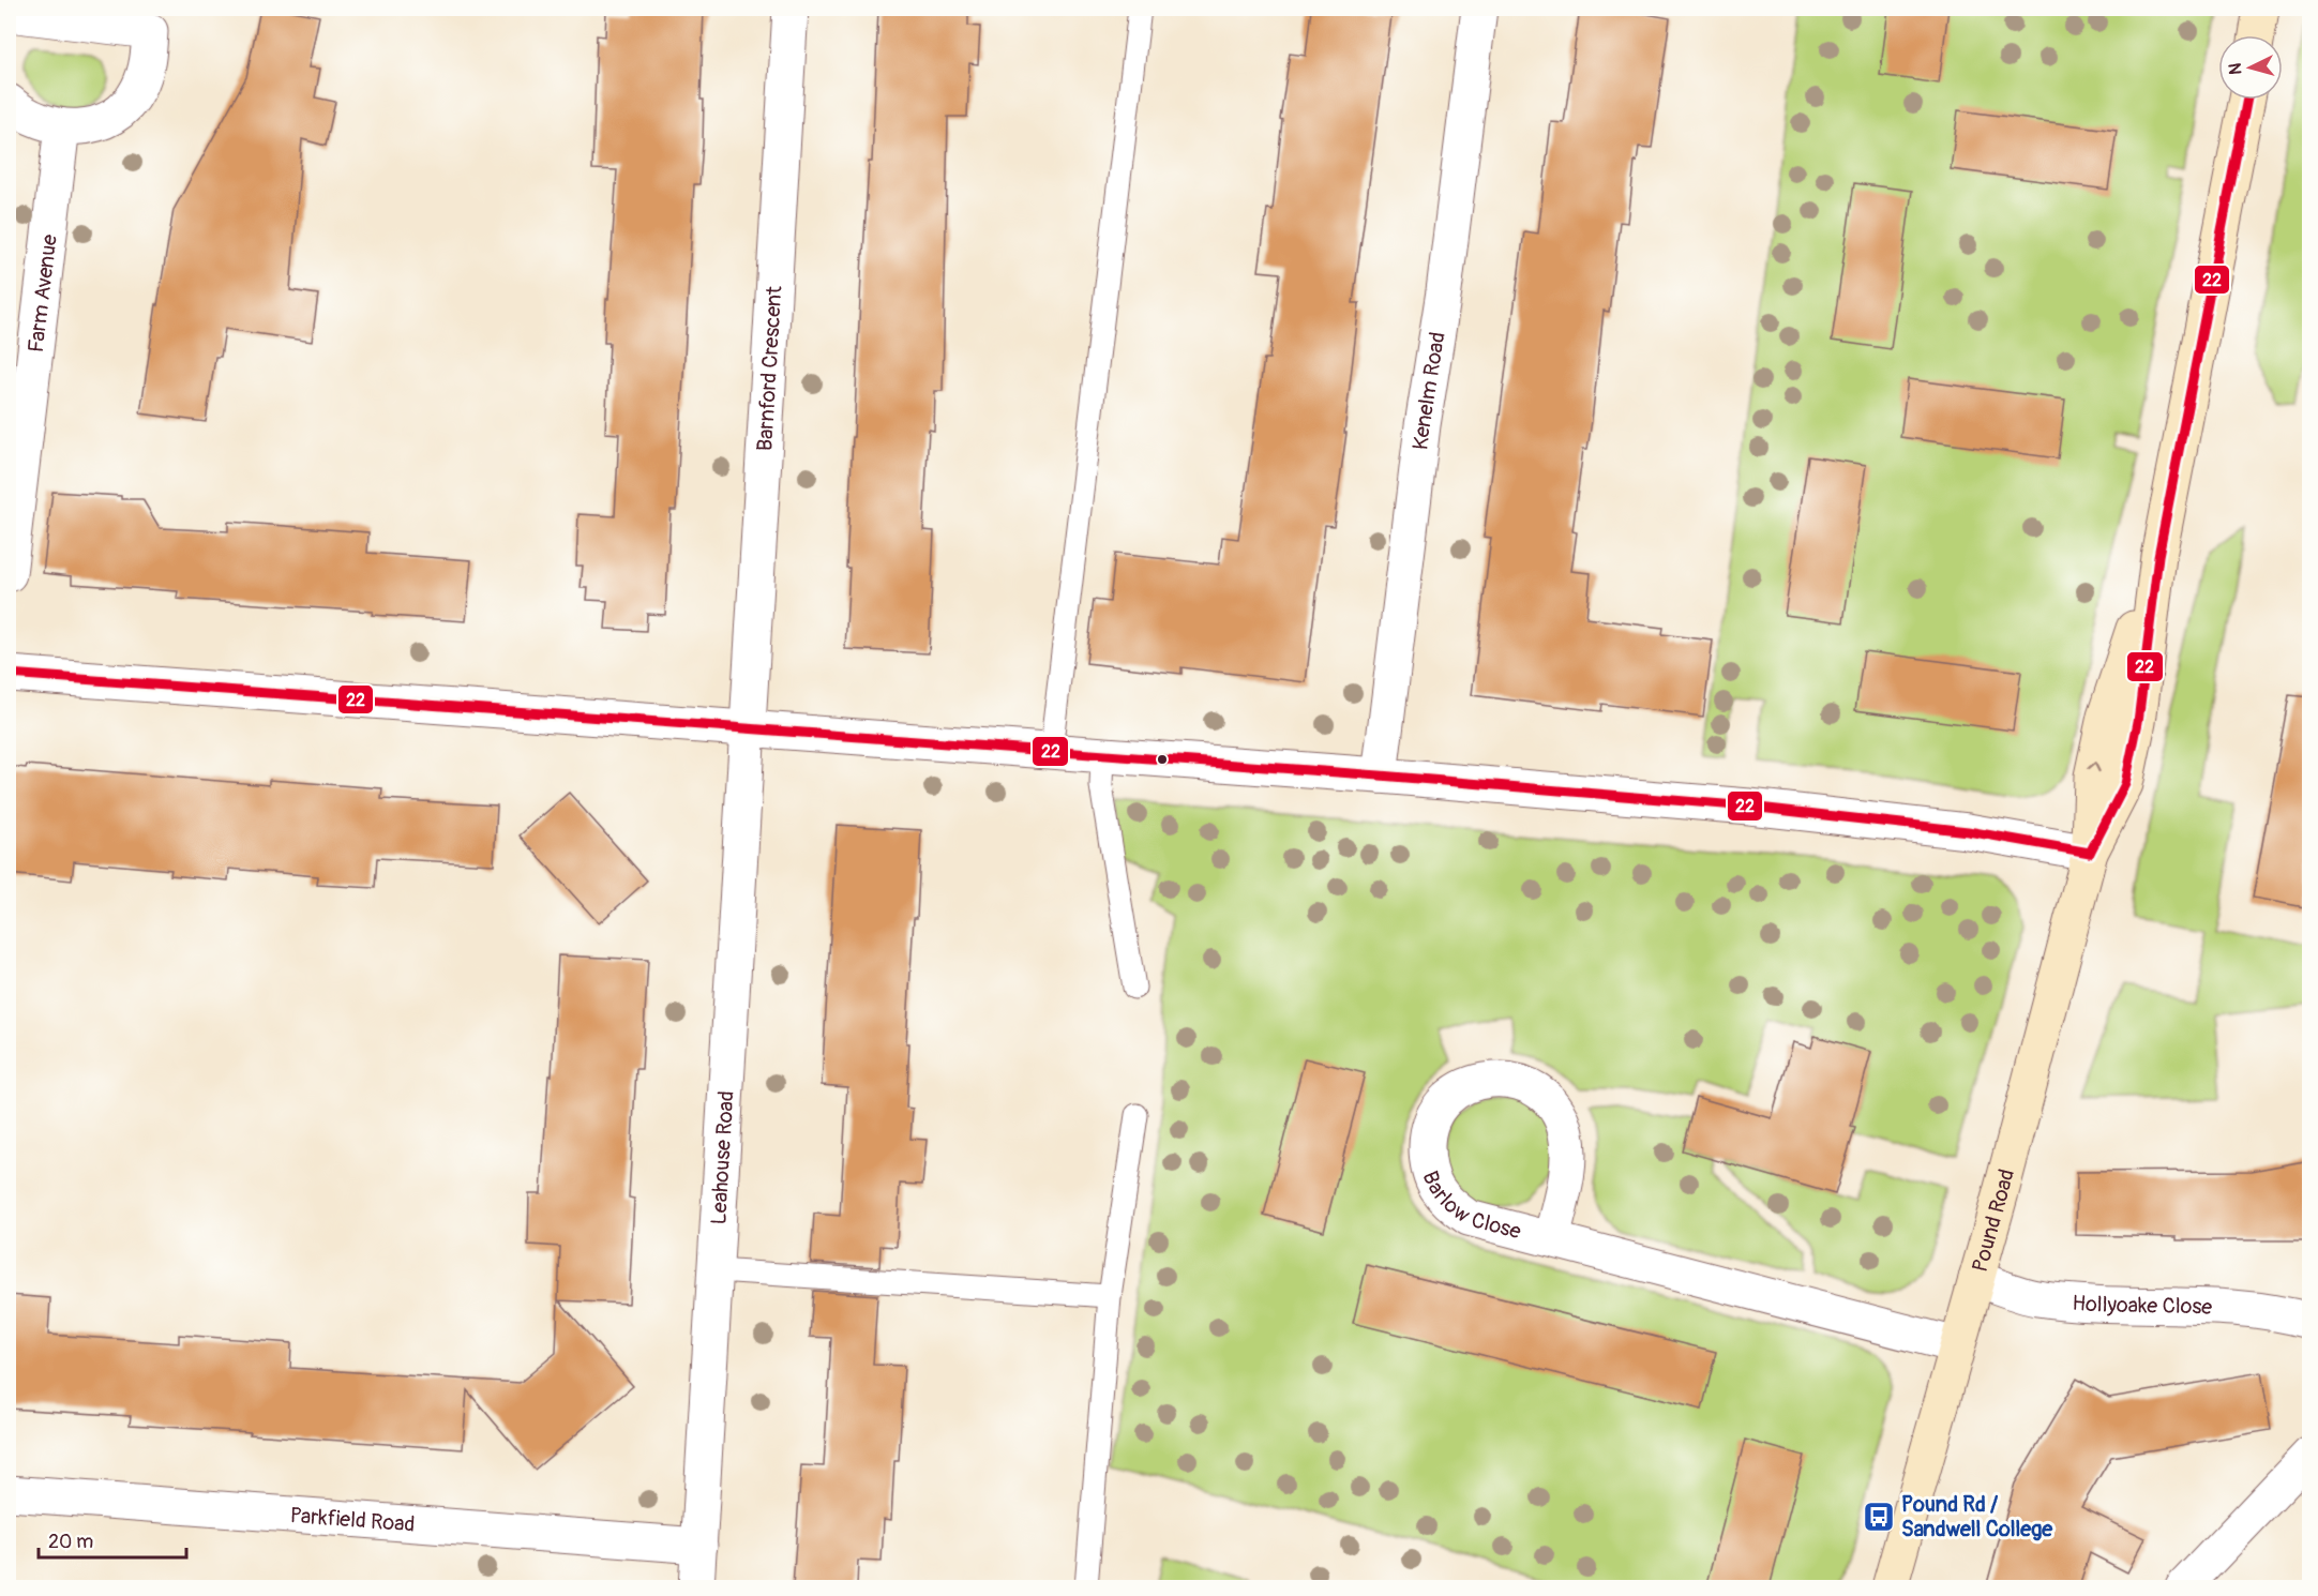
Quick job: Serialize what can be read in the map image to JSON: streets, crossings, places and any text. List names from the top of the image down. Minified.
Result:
{"streets":{"street":["Farm Avenue","Barnford Crescent","Kenelm Road","Leahouse Road","Barlow Close","Pound Road","Hollyoake Close","Parkfield Road"]},"crossings":[["Barnford Crescent","Leahouse Road"],["Leahouse Road","Parkfield Road"],["Barlow Close","Pound Road"],["Pound Road","Hollyoake Close"]],"places":{"bus stop":["Pound Rd / Sandwell College"]},"lines":["transit line 22"],"scale_bar":"20 m","north":"left"}
